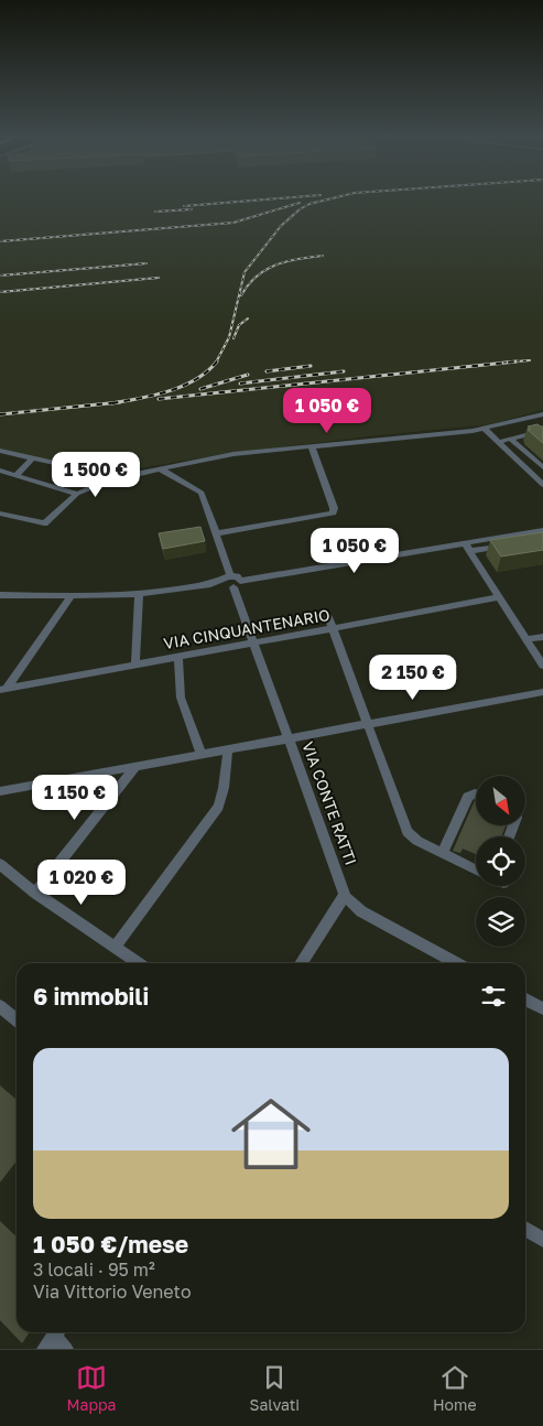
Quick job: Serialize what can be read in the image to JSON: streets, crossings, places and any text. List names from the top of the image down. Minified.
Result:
{"streets":{"street":["VIA CINQUANTENARIO","VIA CONTE RATTI"]},"crossings":[["VIA CINQUANTENARIO","VIA CONTE RATTI"]],"north":"bottom right","page":{"price":["1 050 €","1 500 €","1 050 €","2 150 €","1 150 €","1 020 €"],"heading":"6 immobili","list":[{"name":"1 050 €/mese","note":"3 locali · 95 m² · Via Vittorio Veneto"}],"tabs":["Mappa","Salvati","Home"]}}
